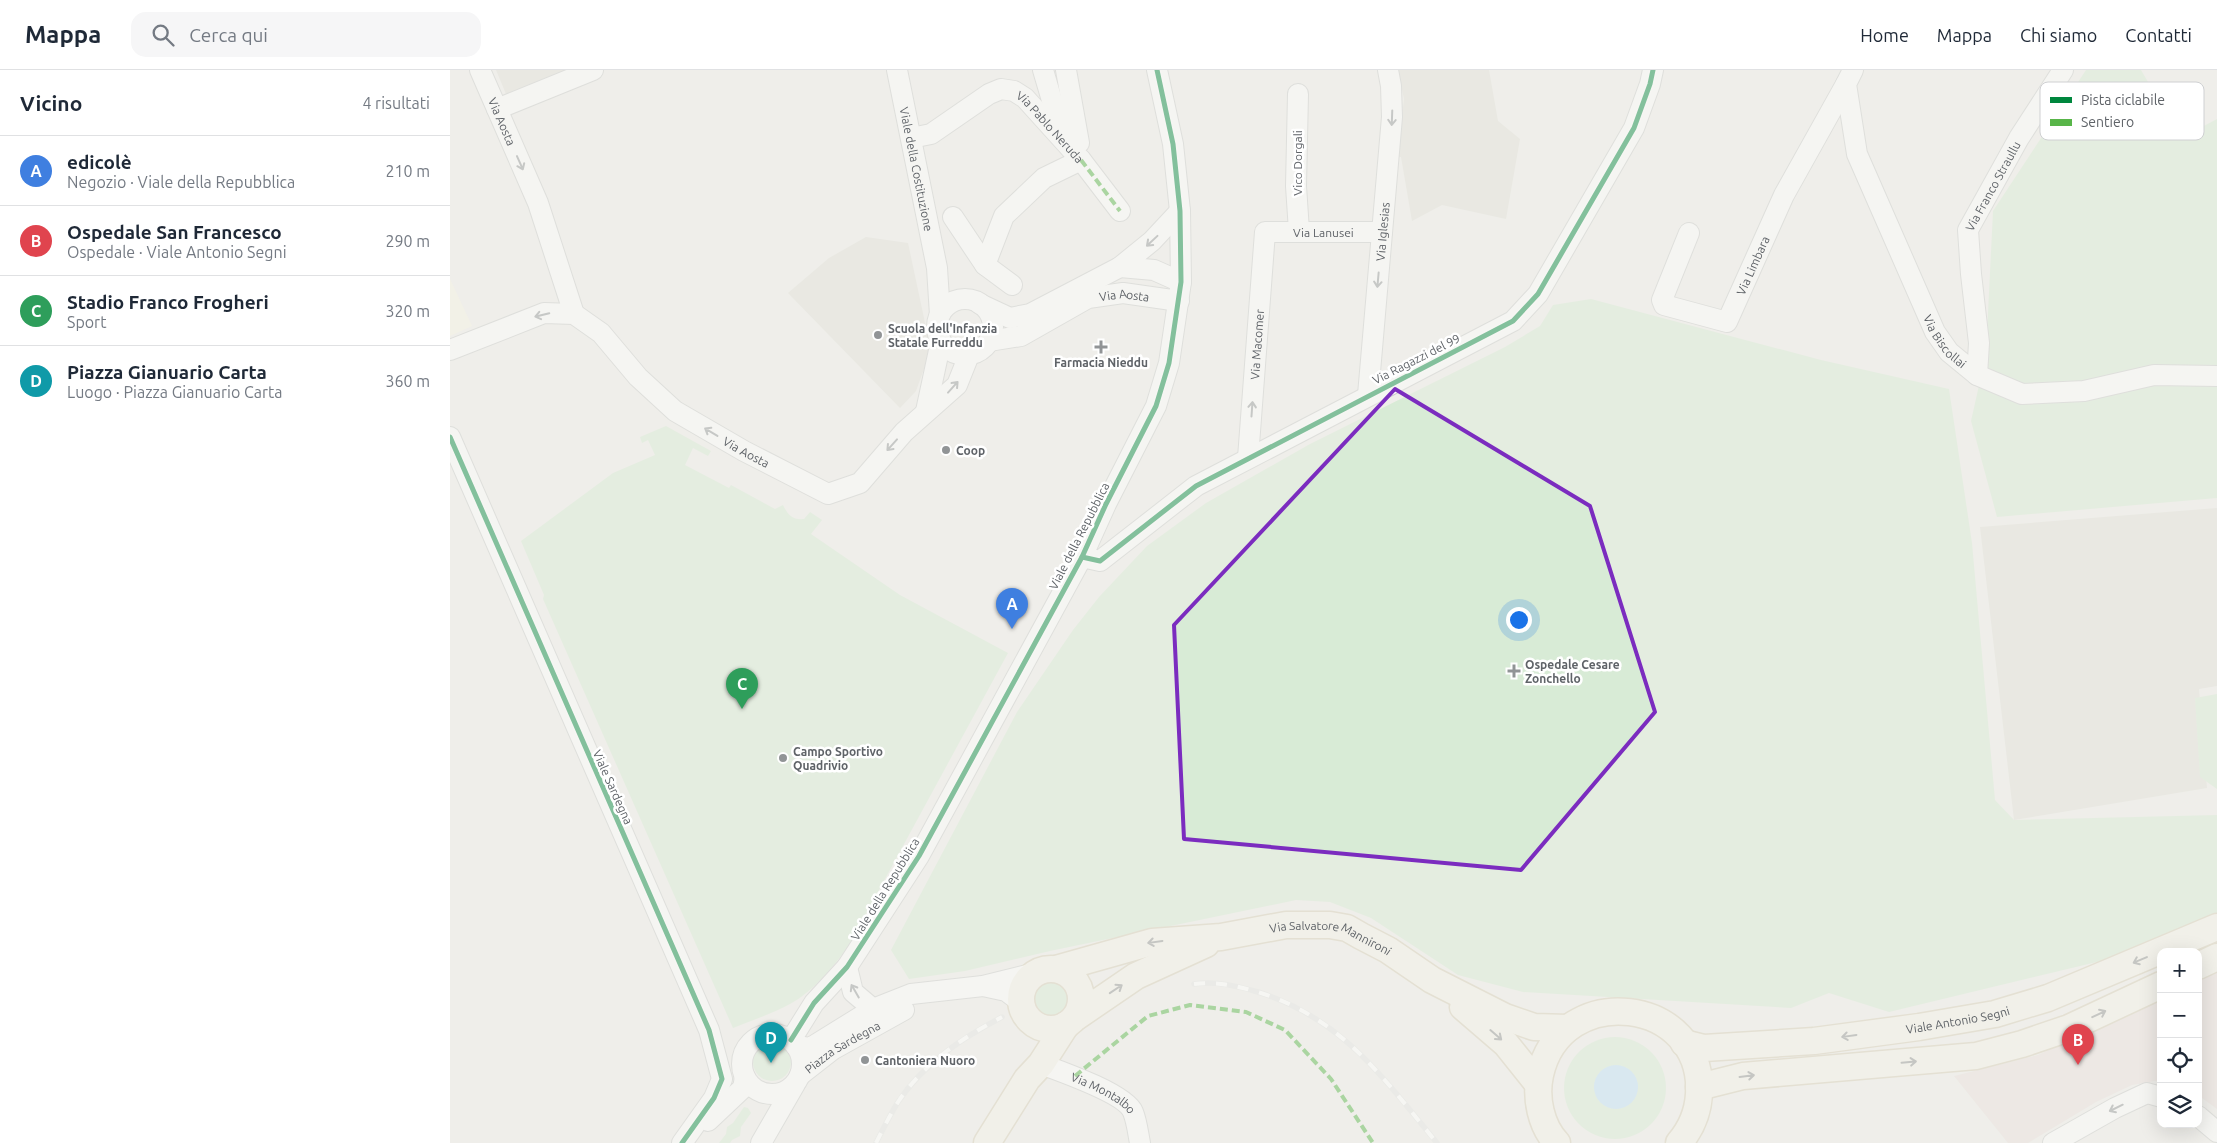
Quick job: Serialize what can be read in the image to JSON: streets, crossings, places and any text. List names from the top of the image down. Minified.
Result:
{"streets":{"main road":["Via Salvatore Mannironi","Viale Antonio Segni"],"street":["Via Aosta","Via Pablo Neruda","Vico Dorgali","Viale della Costituzione","Via Franco Straullu","Via Lanusei","Via Iglesias","Via Limbara","Via Biscollai","Via Macomer","Via Ragazzi del 99","Viale della Repubblica","Viale Sardegna","Piazza Sardegna","Via Montalbo"]},"crossings":[["Via Aosta","Viale della Costituzione"],["Via Aosta","Viale della Repubblica"],["Via Pablo Neruda","Viale della Costituzione"],["Vico Dorgali","Via Lanusei"],["Via Franco Straullu","Via Biscollai"],["Via Lanusei","Via Iglesias"],["Via Lanusei","Via Macomer"],["Via Iglesias","Via Ragazzi del 99"],["Via Limbara","Via Biscollai"],["Via Macomer","Via Ragazzi del 99"],["Via Ragazzi del 99","Viale della Repubblica"],["Via Salvatore Mannironi","Piazza Sardegna"]],"one_way":["Via Iglesias","Via Macomer"],"places":{"other":["Scuola dell'Infanzia Statale Furreddu","Coop","Campo Sportivo Quadrivio","Cantoniera Nuoro"],"health":["Farmacia Nieddu","Ospedale Cesare Zonchello"]},"legend":["Pista ciclabile","Sentiero"],"page":{"header":"Mappa","search":"Cerca qui","nav":["Home","Mappa","Chi siamo","Contatti"],"heading":["Vicino","4 risultati"],"list":[{"mark":"A","name":"edicolè","note":"Negozio · Viale della Repubblica","value":"210 m"},{"mark":"B","name":"Ospedale San Francesco","note":"Ospedale · Viale Antonio Segni","value":"290 m"},{"mark":"C","name":"Stadio Franco Frogheri","note":"Sport","value":"320 m"},{"mark":"D","name":"Piazza Gianuario Carta","note":"Luogo · Piazza Gianuario Carta","value":"360 m"}],"pins":["A","C","D","B"],"map_buttons":["+","−"]}}
